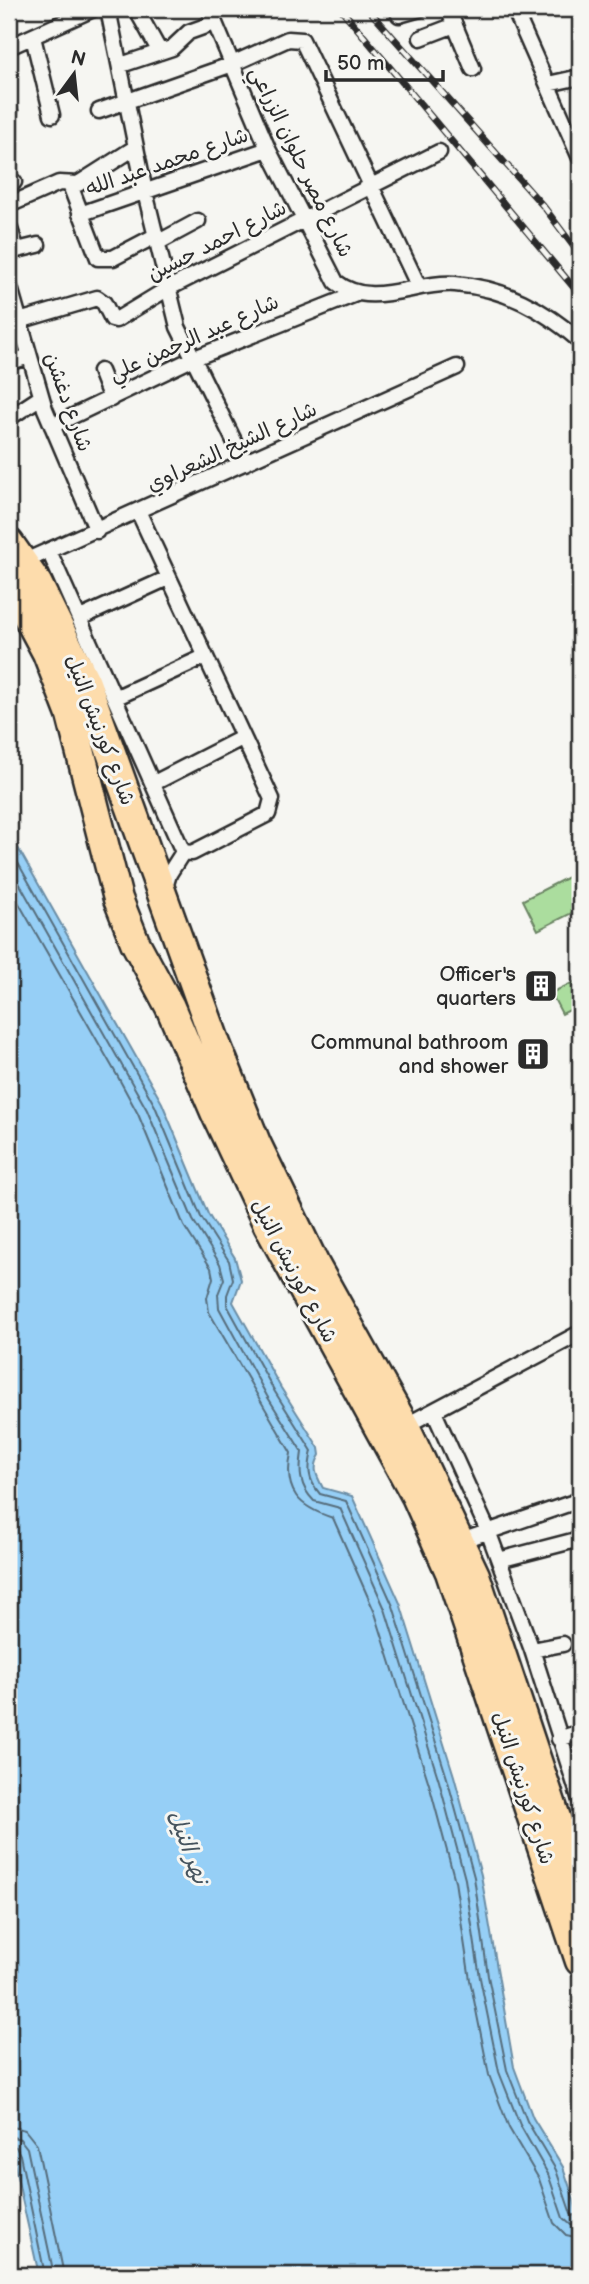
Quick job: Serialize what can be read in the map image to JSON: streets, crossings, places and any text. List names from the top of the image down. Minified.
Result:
{"streets":{"highway":["شارع كورنيش النيل"],"street":["شارع محمد عبد الله","شارع مصر حلوان الزراعي","شارع احمد حسين","شارع عبد الرحمن علي","شارع دغشن","شارع الشيخ الشعراوي"]},"crossings":[["شارع محمد عبد الله","شارع مصر حلوان الزراعي"],["شارع مصر حلوان الزراعي","شارع احمد حسين"],["شارع مصر حلوان الزراعي","شارع عبد الرحمن علي"],["شارع احمد حسين","شارع دغشن"],["شارع عبد الرحمن علي","شارع دغشن"],["شارع دغشن","شارع الشيخ الشعراوي"],["شارع الشيخ الشعراوي","شارع كورنيش النيل"]],"water":["نهر النيل"],"places":{"building":["Officer's quarters","Communal bathroom and shower"]},"scale_bar":"50 m","north":"top"}
